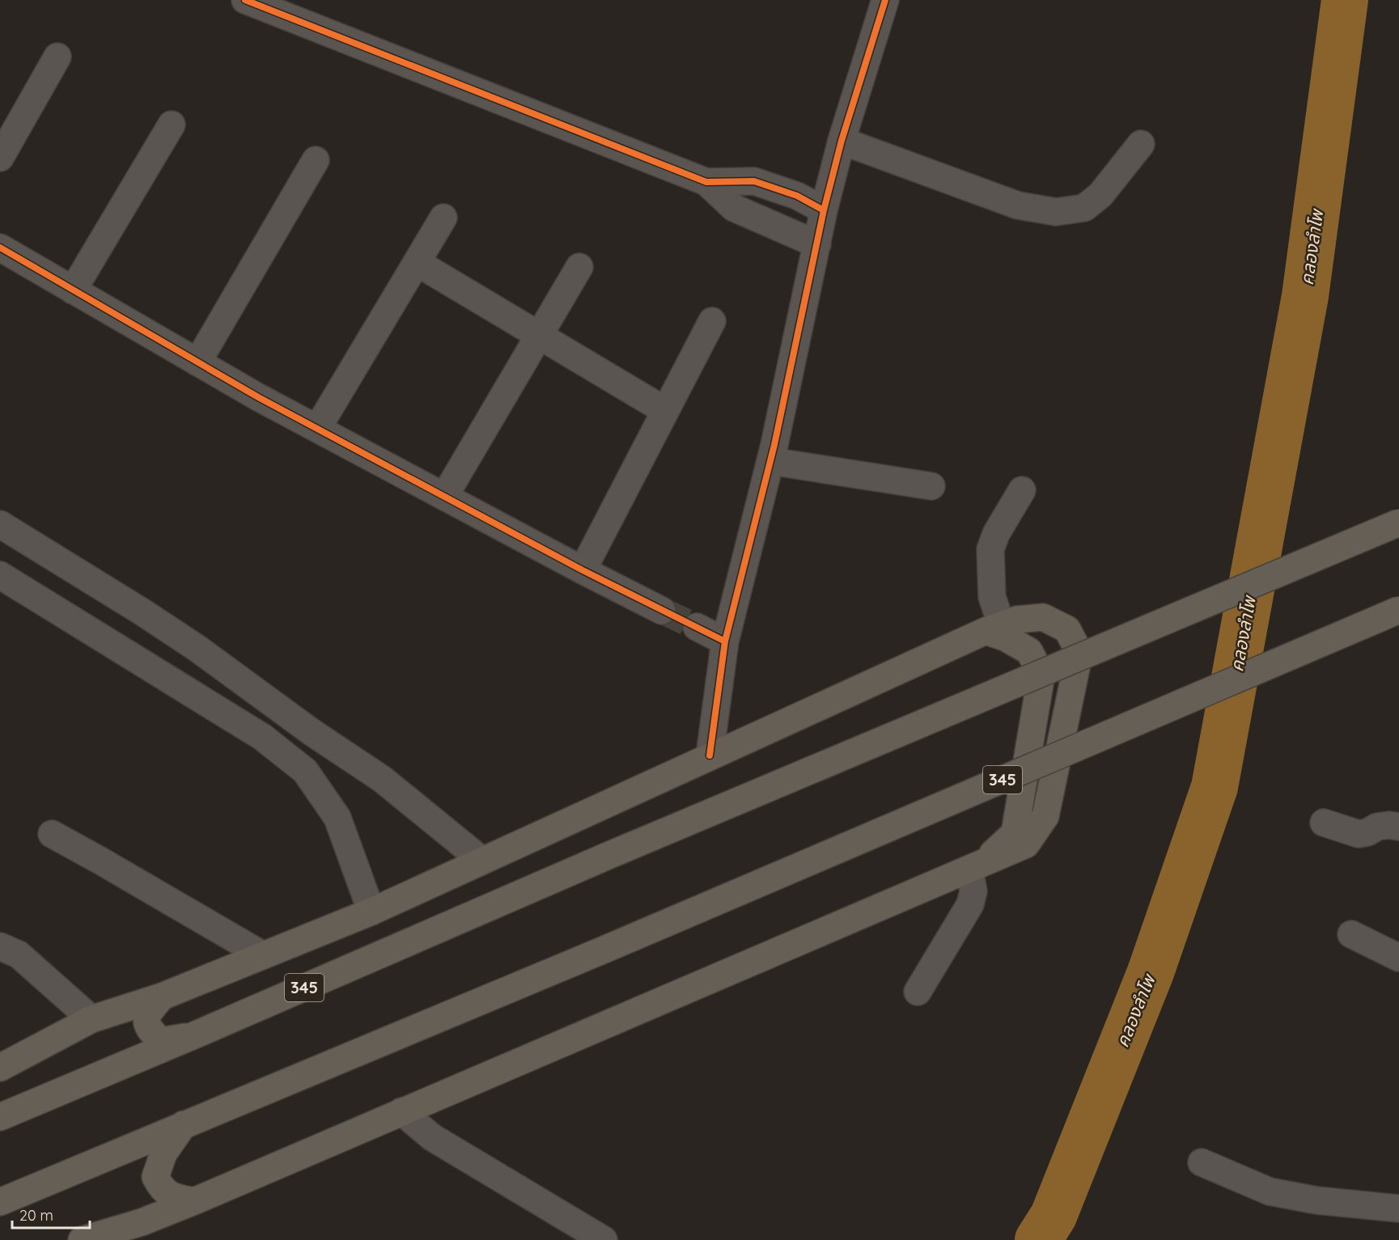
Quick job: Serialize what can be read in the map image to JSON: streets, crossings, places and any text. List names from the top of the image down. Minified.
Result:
{"streets":{"main road":["345"]},"water":["คลองลำโพ"],"scale_bar":"20 m"}
